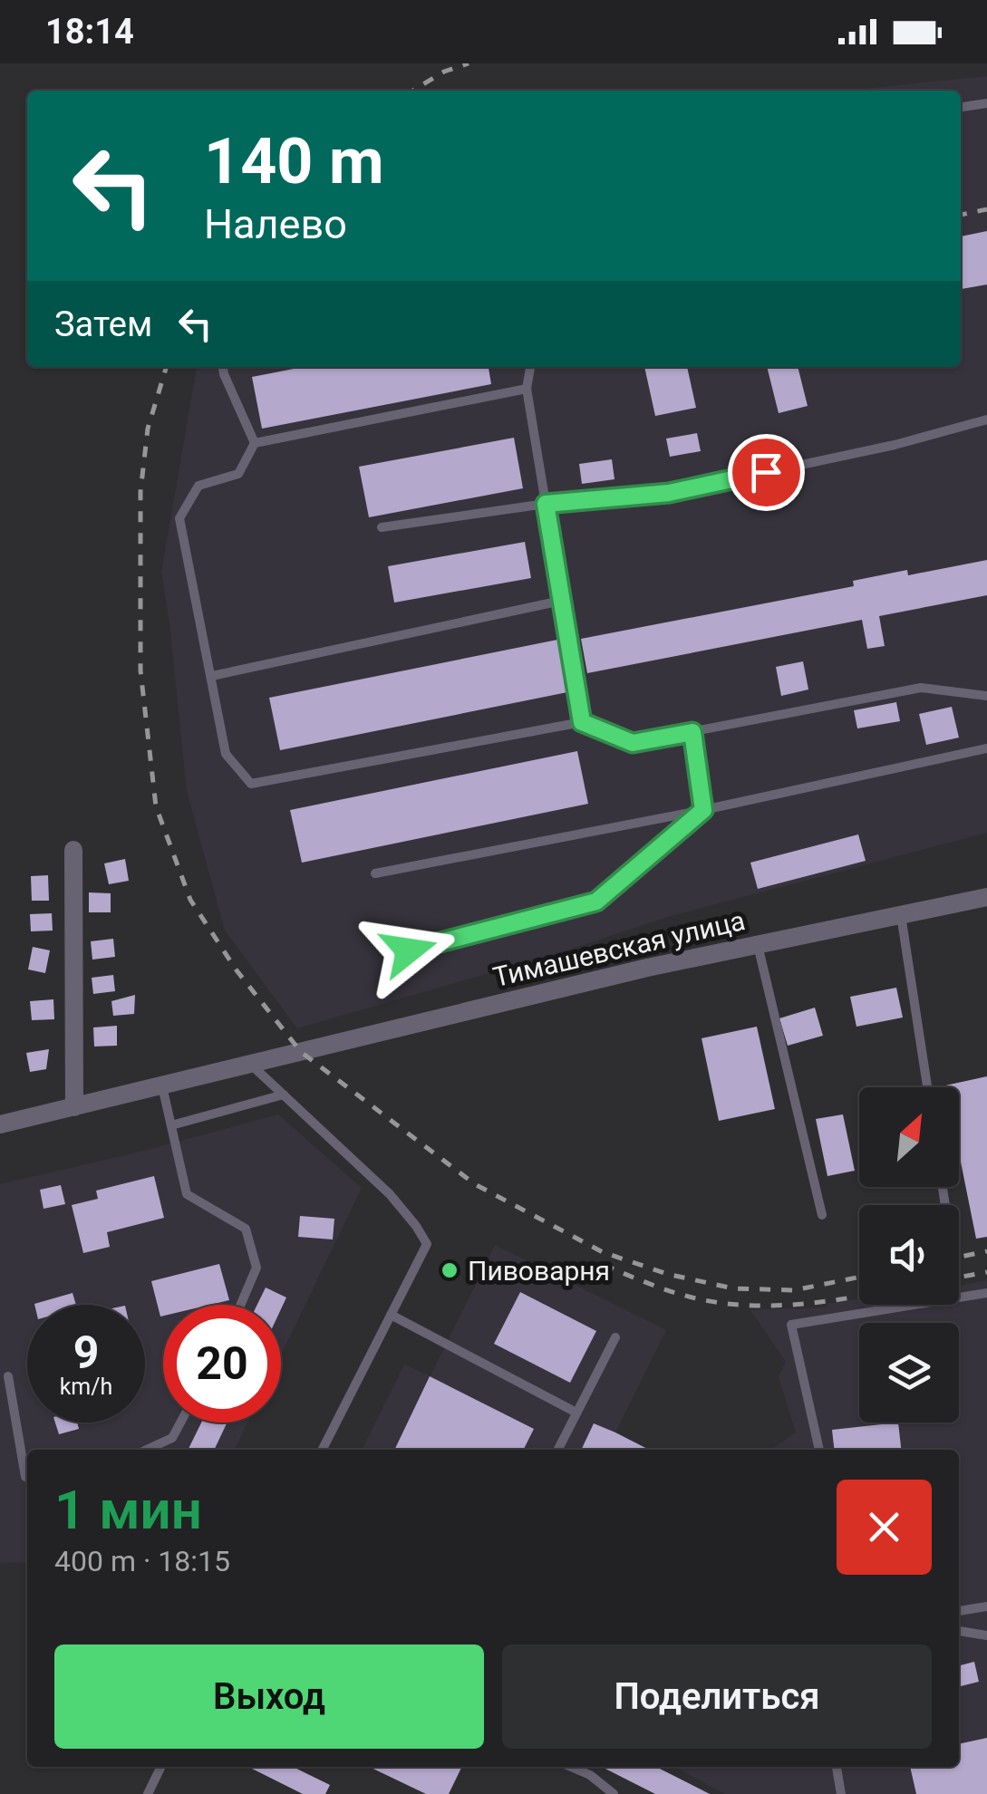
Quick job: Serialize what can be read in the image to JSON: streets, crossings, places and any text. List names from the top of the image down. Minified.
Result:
{"streets":{"street":["Тимашевская улица"]},"places":["Пивоварня"],"north":"top right","page":{"status":"18:14","turn":["140 m","Налево"],"then":"Затем","speed":"9 km/h","limit":"20","heading":["1 мин","400 m · 18:15"],"buttons":["Выход","Поделиться"]}}
